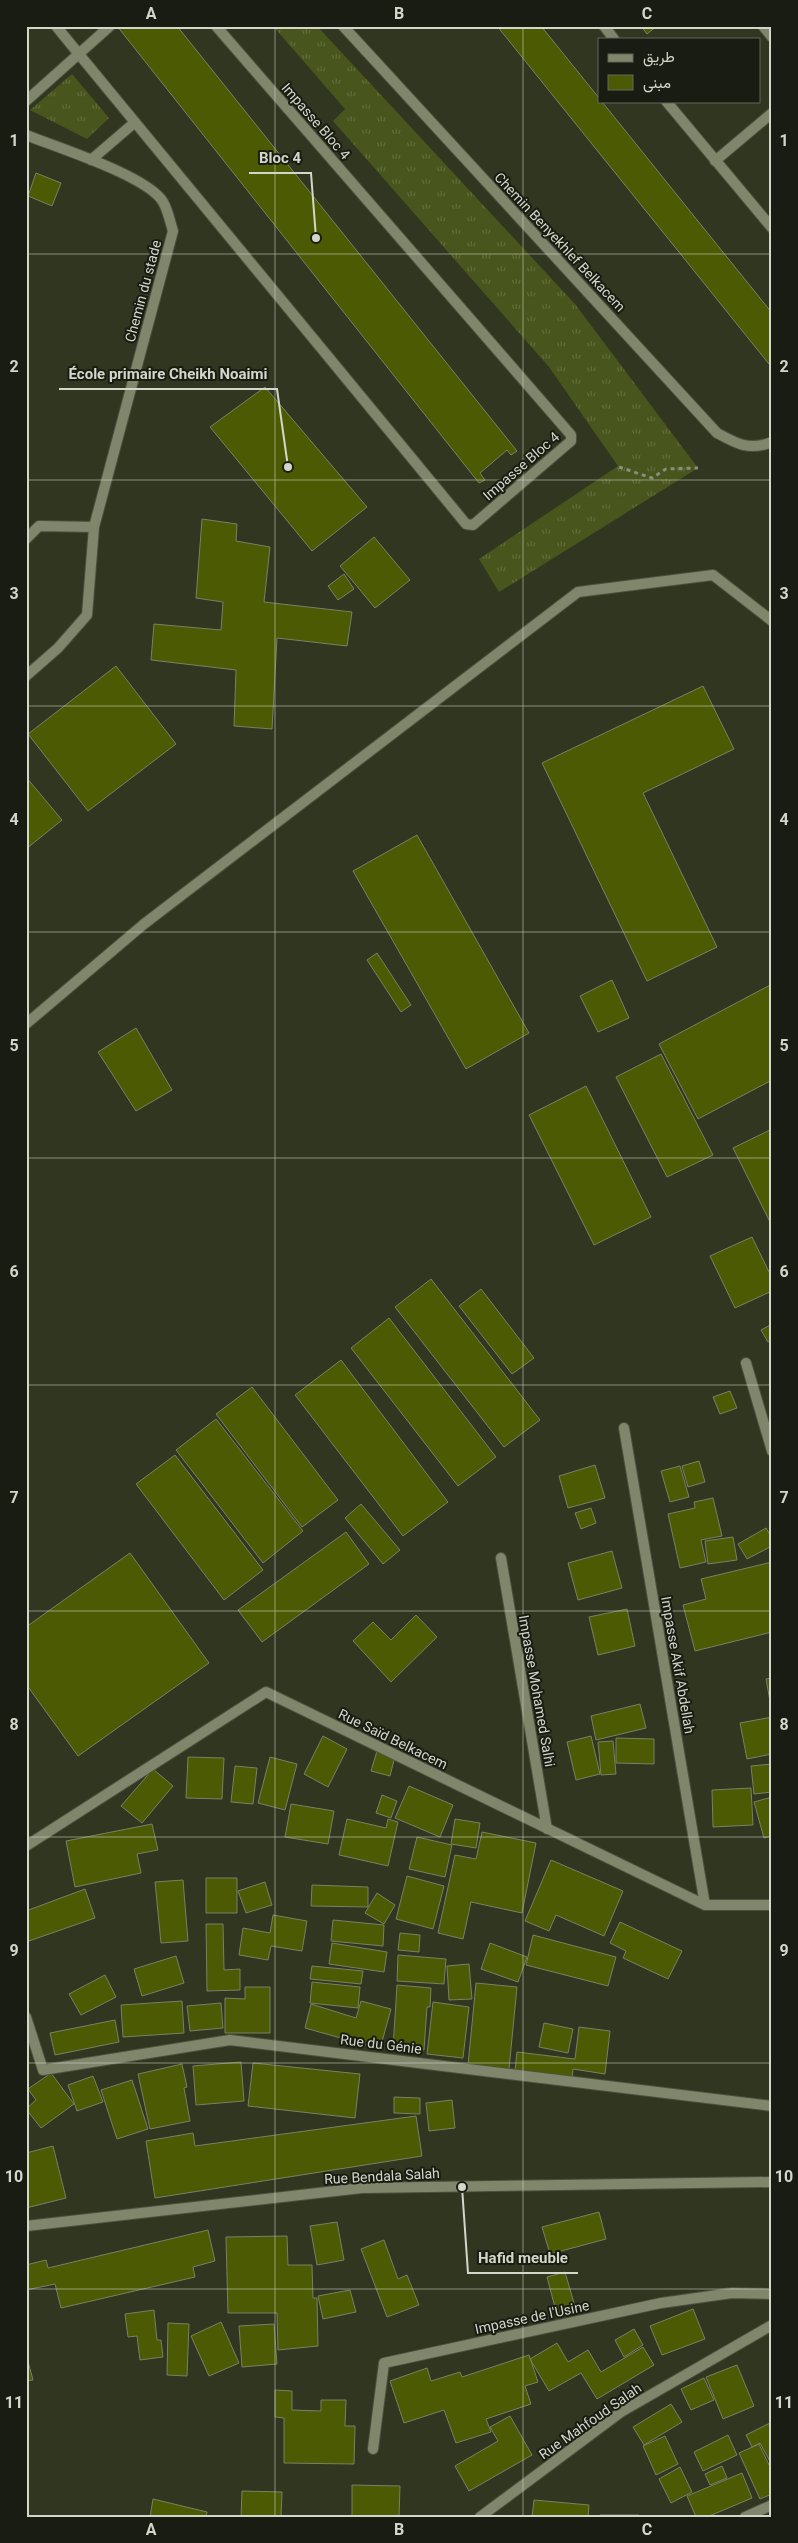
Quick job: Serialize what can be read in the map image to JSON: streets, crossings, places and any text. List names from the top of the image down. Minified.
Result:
{"streets":{"street":["Impasse Bloc 4","Chemin Benyekhlef Belkacem","Chemin du stade","Impasse Akif Abdellah","Impasse Mohamed Salhi","Rue Saïd Belkacem","Rue du Génie","Rue Bendala Salah","Impasse de l'Usine","Rue Mahfoud Salah"]},"crossings":[["Impasse Akif Abdellah","Rue Saïd Belkacem"],["Impasse Mohamed Salhi","Rue Saïd Belkacem"]],"places":["Bloc 4","École primaire Cheikh Noaimi","Hafid meuble"],"legend":["طريق","مبنى"],"grid":{"columns":["A","B","C"],"rows":["1","2","3","4","5","6","7","8","9","10","11"]}}
